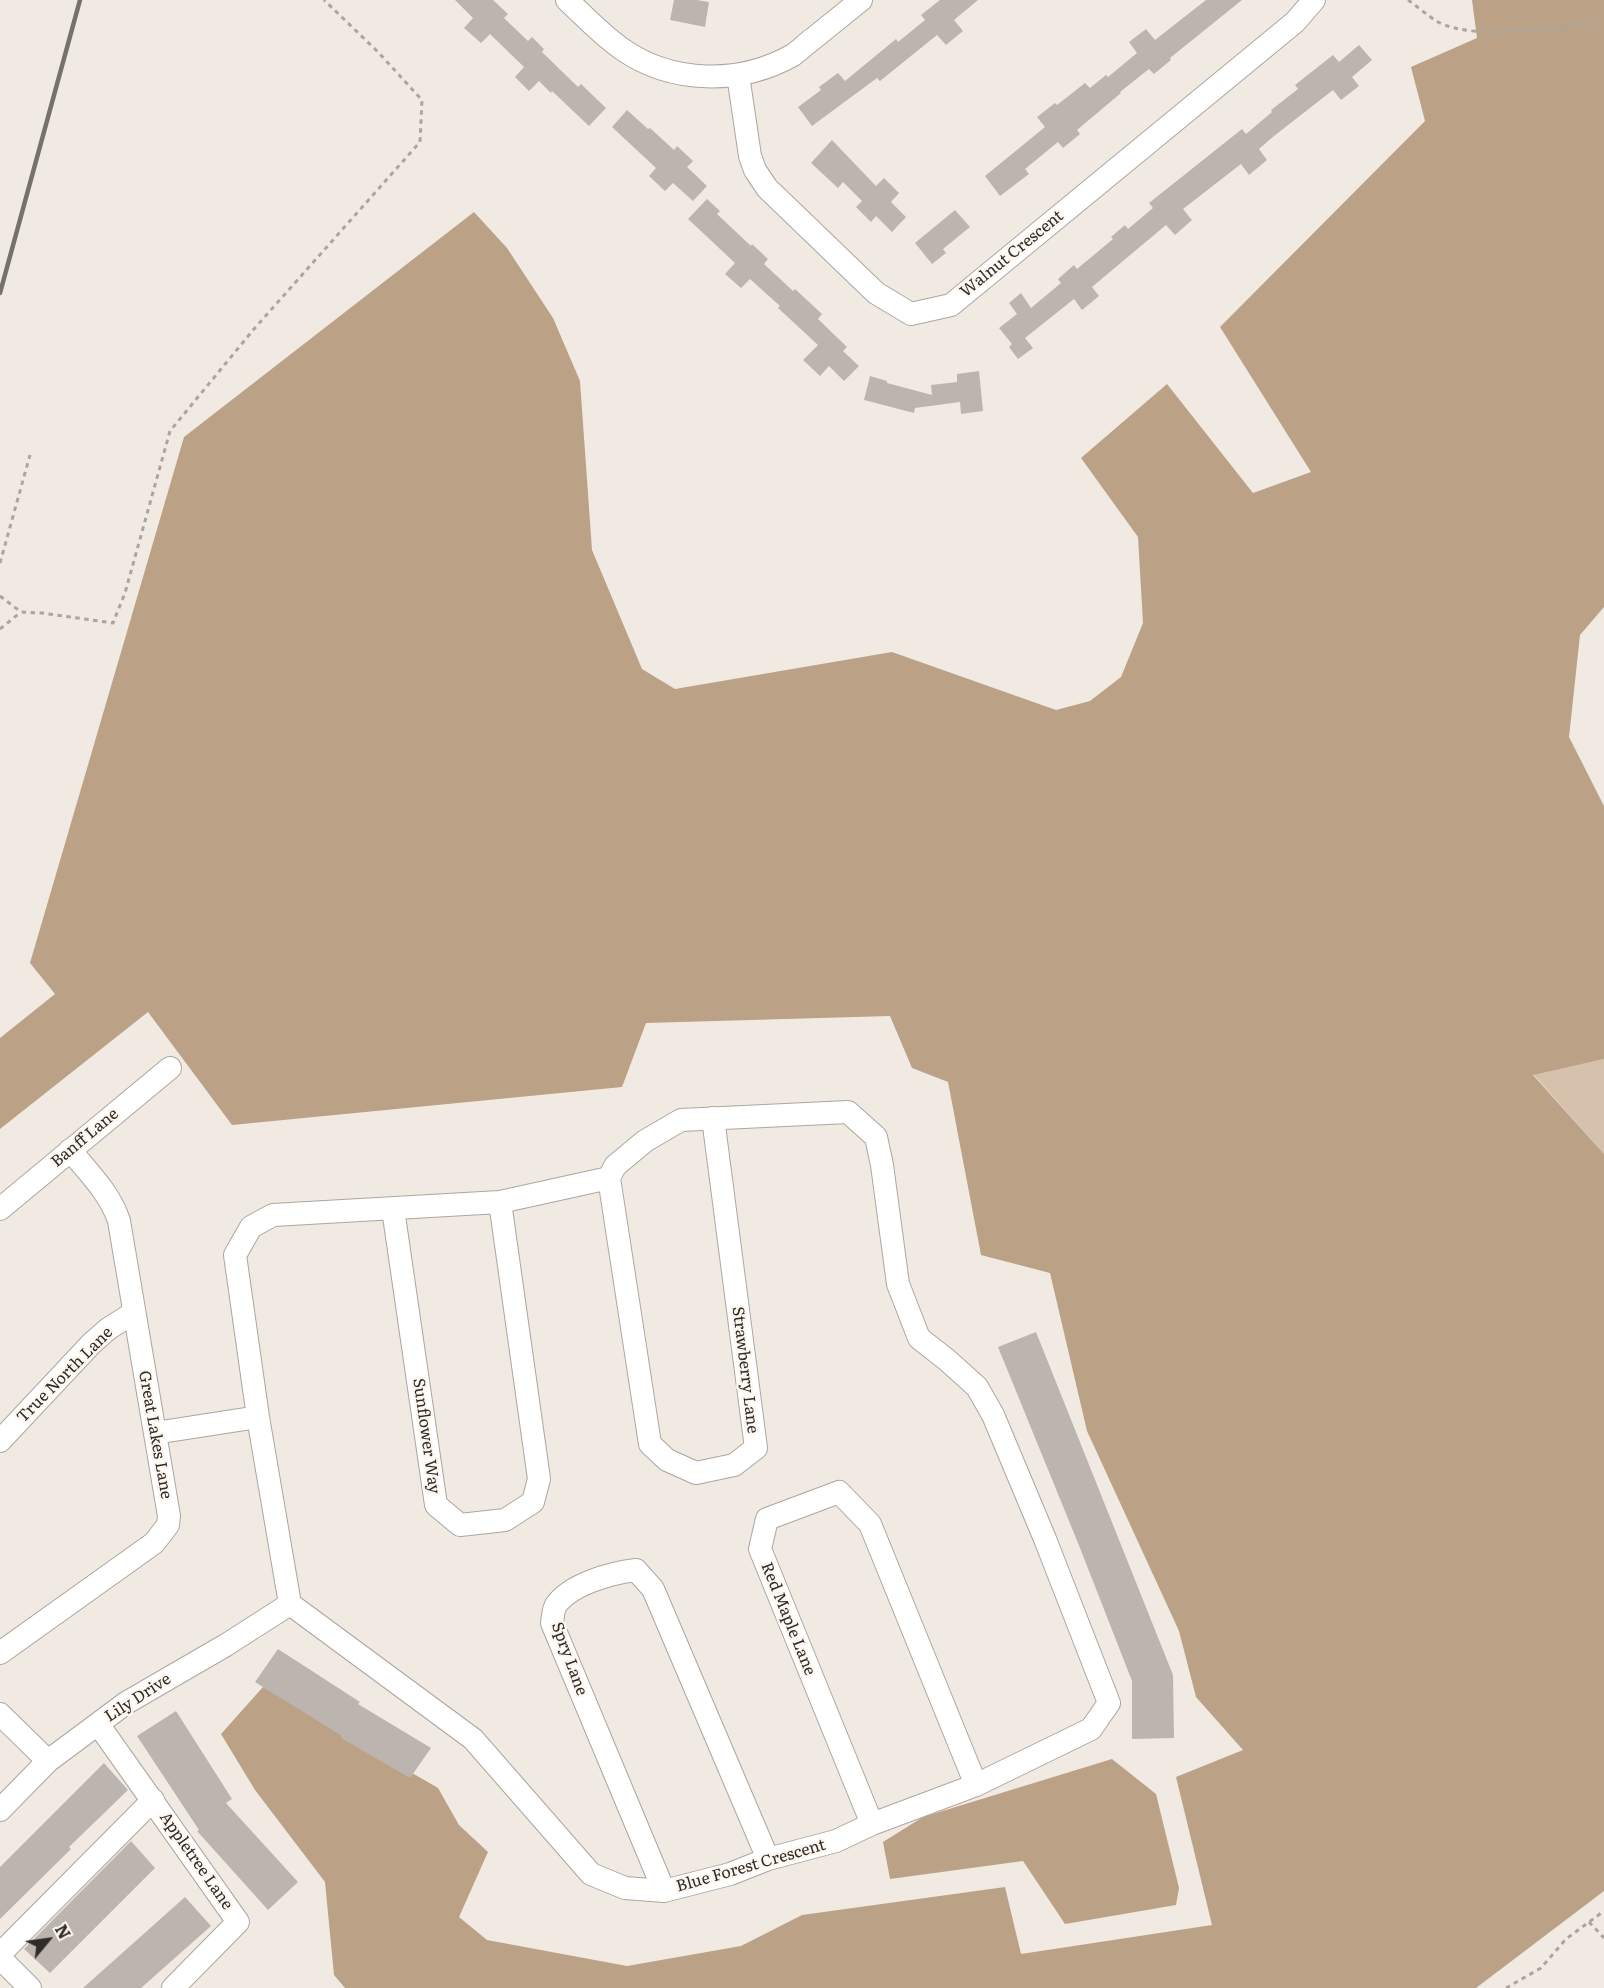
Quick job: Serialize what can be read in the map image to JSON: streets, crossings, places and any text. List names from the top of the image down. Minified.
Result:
{"streets":{"street":["Walnut Crescent","Banff Lane","Strawberry Lane","True North Lane","Great Lakes Lane","Sunflower Way","Red Maple Lane","Spry Lane","Lily Drive","Appletree Lane","Blue Forest Crescent"]},"crossings":[["Banff Lane","Great Lakes Lane"],["Strawberry Lane","Blue Forest Crescent"],["True North Lane","Great Lakes Lane"],["Red Maple Lane","Blue Forest Crescent"],["Spry Lane","Blue Forest Crescent"],["Lily Drive","Appletree Lane"],["Lily Drive","Blue Forest Crescent"]],"north":"top right"}
